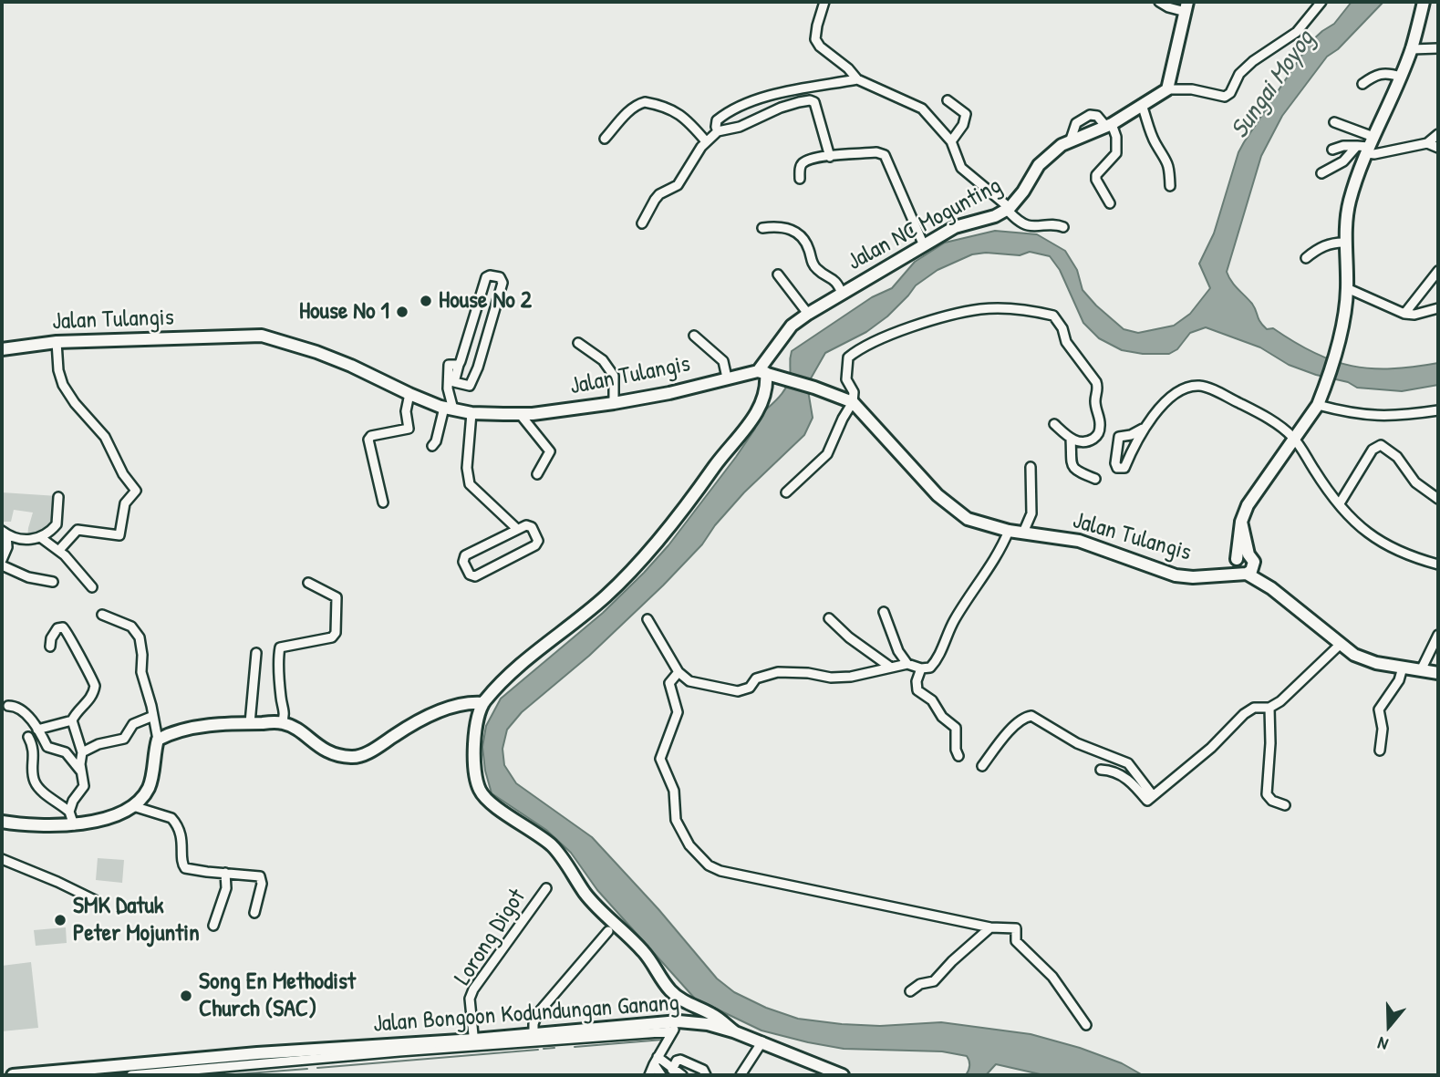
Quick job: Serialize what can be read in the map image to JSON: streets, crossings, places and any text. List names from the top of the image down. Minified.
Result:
{"streets":{"street":["Jalan NC Mogunting","Jalan Tulangis","Lorong Digot","Jalan Bongoon Kodundungan Ganang"]},"crossings":[["Jalan NC Mogunting","Jalan Tulangis"],["Lorong Digot","Jalan Bongoon Kodundungan Ganang"]],"water":["Sungai Moyog"],"places":["House No 2","House No 1","SMK Datuk Peter Mojuntin","Song En Methodist Church (SAC)"],"north":"bottom"}
